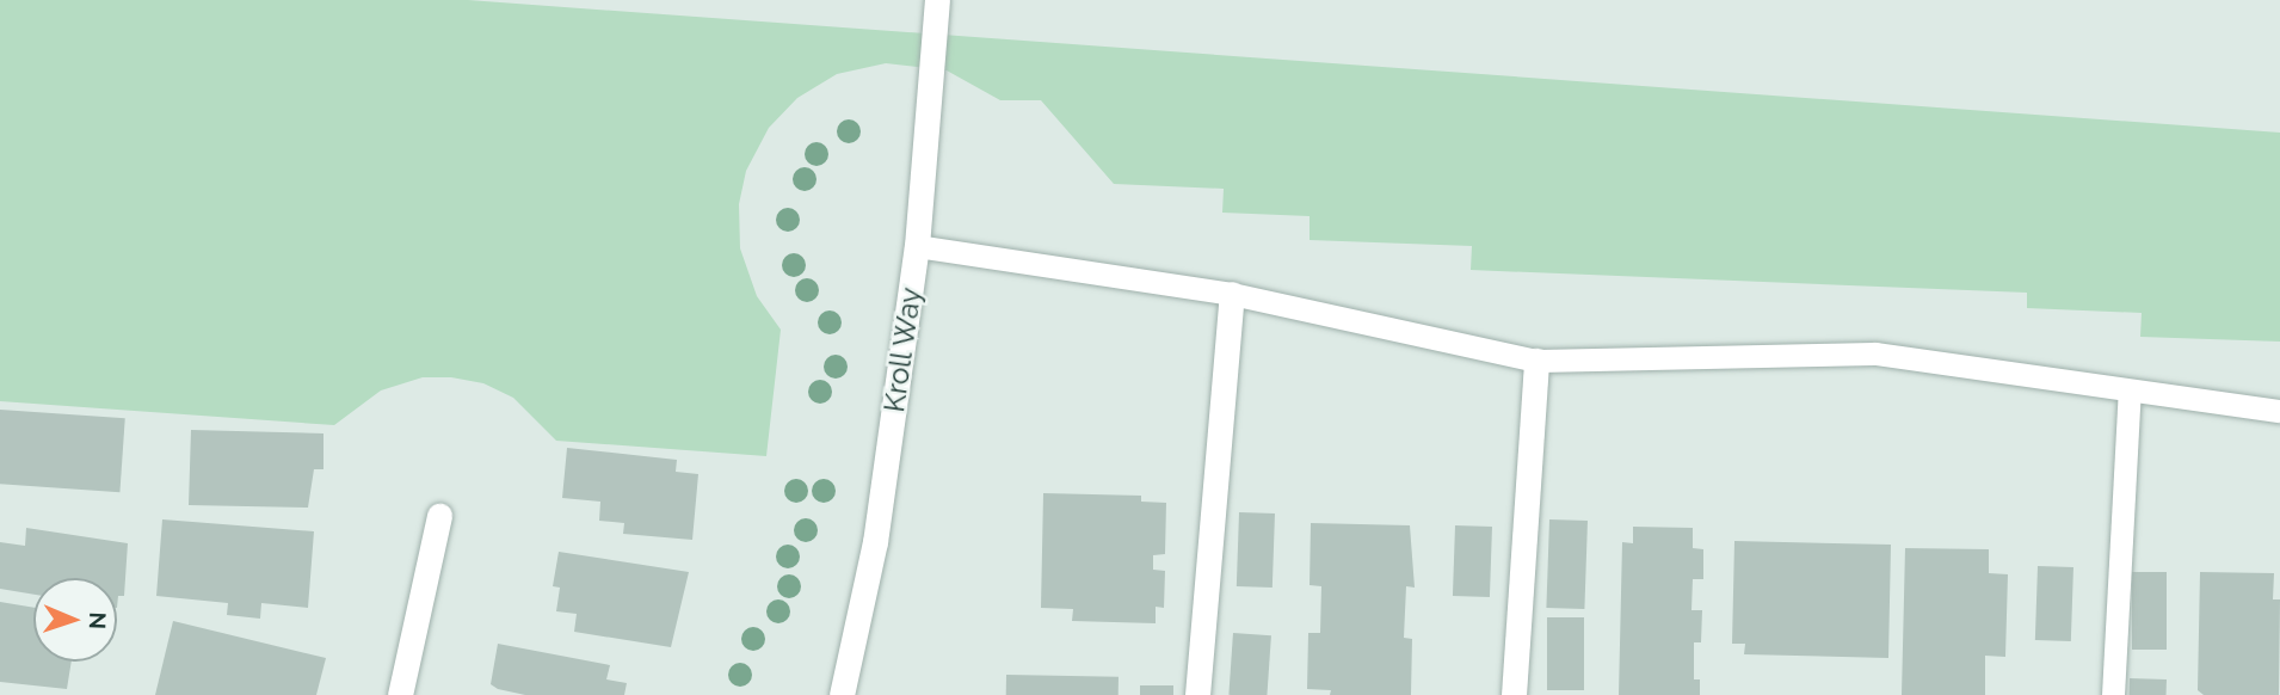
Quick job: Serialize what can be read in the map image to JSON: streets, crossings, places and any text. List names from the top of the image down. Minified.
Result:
{"streets":{"street":["Kroll Way"]},"north":"right"}
